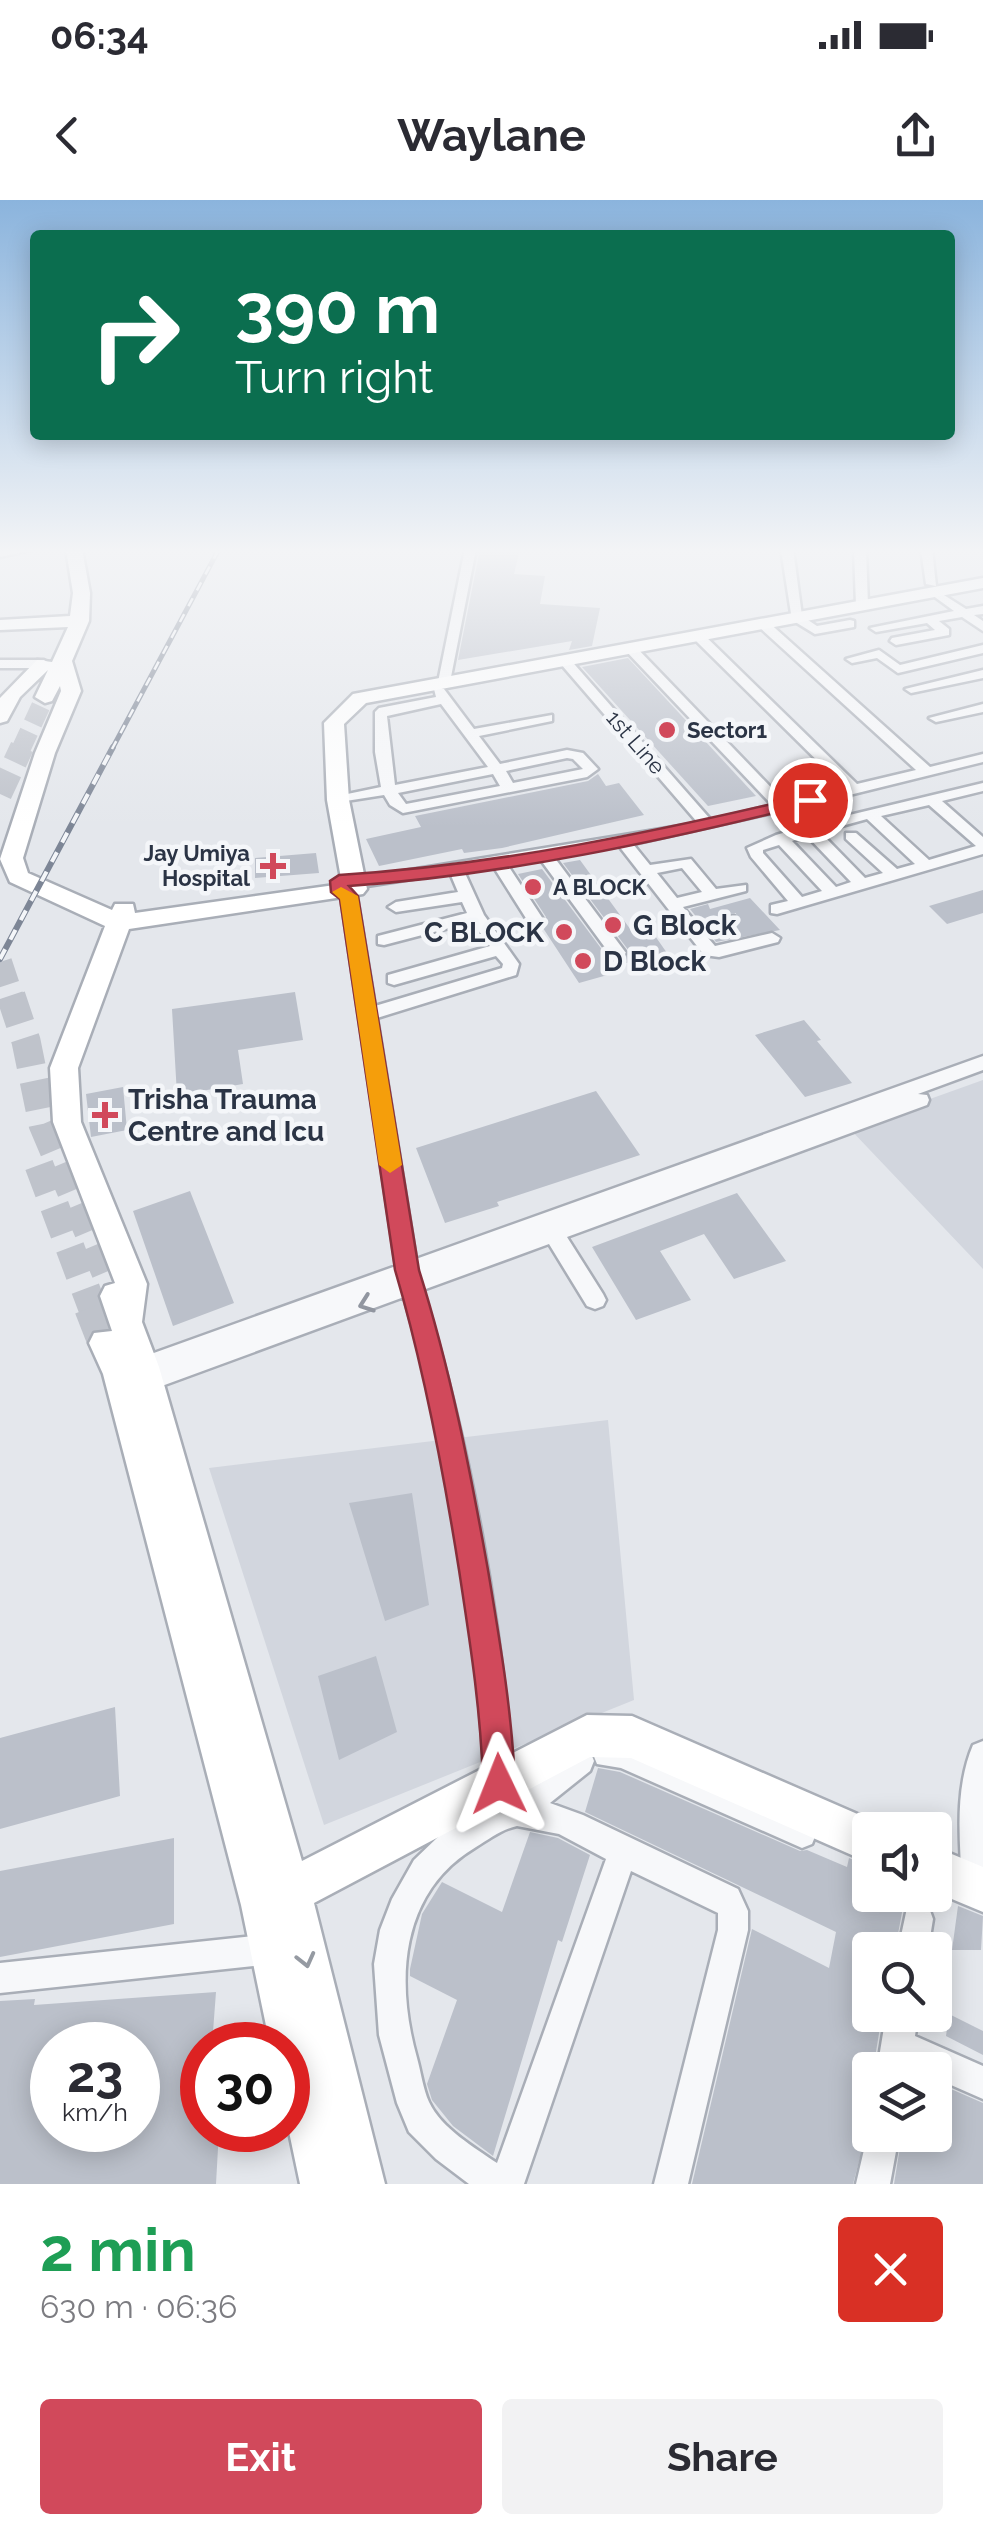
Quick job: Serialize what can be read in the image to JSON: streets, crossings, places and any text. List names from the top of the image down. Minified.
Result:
{"streets":{"street":["1st Line"]},"places":{"other":["Sector1","A BLOCK","G Block","C BLOCK","D Block"],"health":["Jay Umiya Hospital","Trisha Trauma Centre and Icu"]},"page":{"status":"06:34","header":"Waylane","turn":["390 m","Turn right"],"speed":"23 km/h","limit":"30","heading":["2 min","630 m · 06:36"],"buttons":["Exit","Share"]}}
